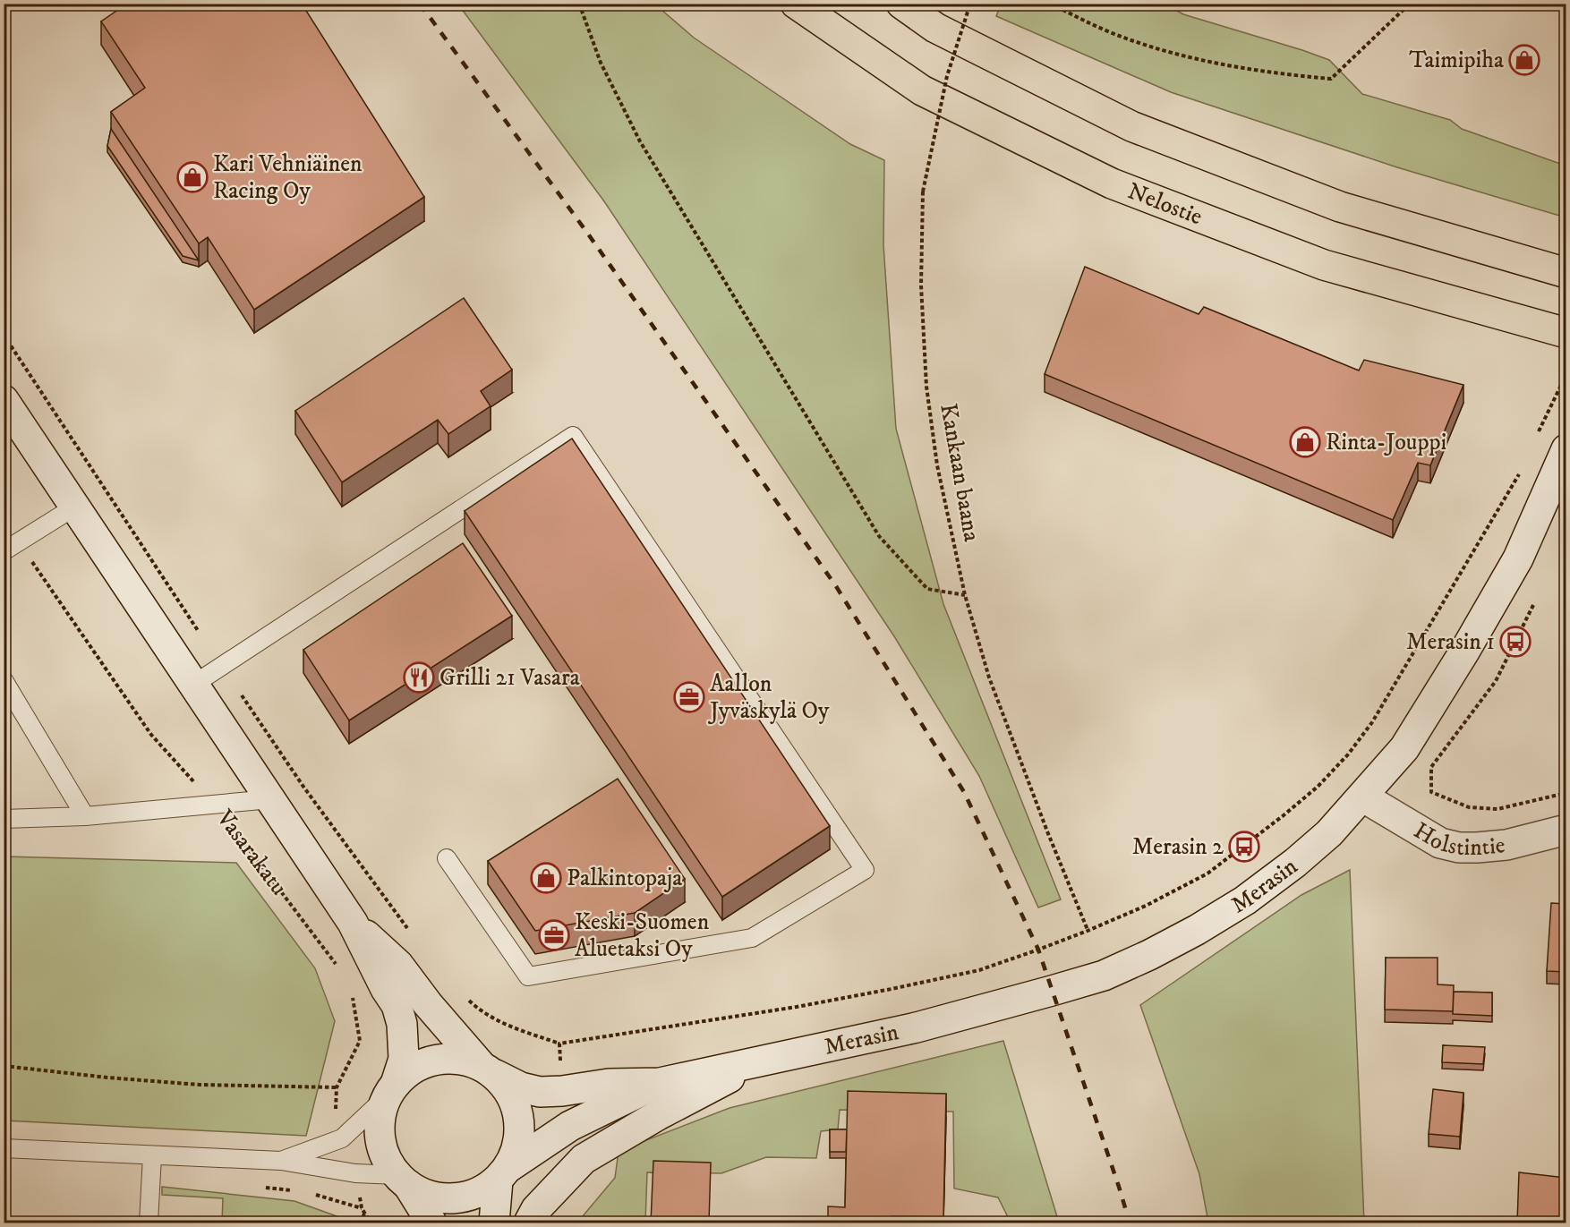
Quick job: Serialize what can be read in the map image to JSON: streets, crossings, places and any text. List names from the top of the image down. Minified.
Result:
{"streets":{"highway":["Nelostie"],"street":["Holstintie","Vasarakatu","Merasin"],"path":["Kankaan baana"]},"crossings":[["Holstintie","Merasin"],["Vasarakatu","Merasin"]],"places":{"shop":["Taimipiha","Kari Vehniäinen Racing Oy","Rinta-Jouppi","Palkintopaja"],"bus stop":["Merasin 1","Merasin 2"],"restaurant":["Grilli 21 Vasara"],"office":["Aallon Jyväskylä Oy","Keski-Suomen Aluetaksi Oy"]}}
